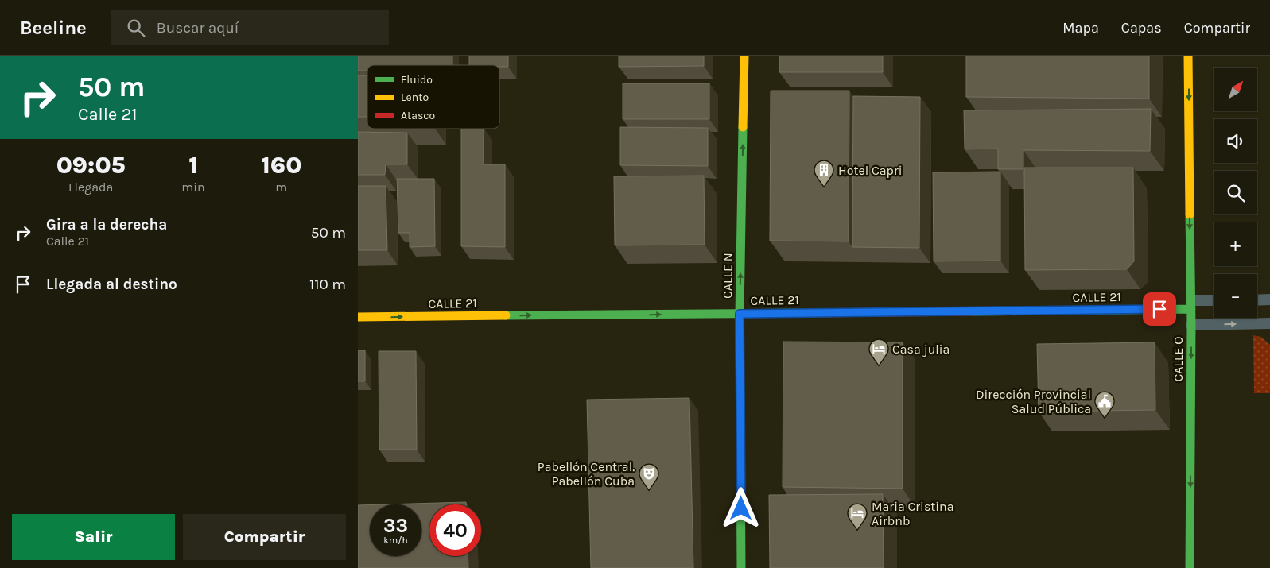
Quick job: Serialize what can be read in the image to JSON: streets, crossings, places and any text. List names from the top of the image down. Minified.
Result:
{"streets":{"street":["CALLE N","CALLE 21","CALLE O"]},"crossings":[["CALLE N","CALLE 21"],["CALLE 21","CALLE O"]],"one_way":["CALLE N","CALLE 21","CALLE O"],"places":{"building":["Hotel Capri"],"hotel":["Casa julia","Maria Cristina Airbnb"],"public building":["Dirección Provincial Salud Pública"],"theatre":["Pabellón Central. Pabellón Cuba"]},"legend":["Fluido","Lento","Atasco"],"north":"top right","page":{"header":"Beeline","search":"Buscar aquí","nav":["Mapa","Capas","Compartir"],"turn":["50 m","Calle 21"],"map_buttons":["+","−"],"eta":["09:05","Llegada","1","min","160","m"],"list":[{"name":"Gira a la derecha","note":"Calle 21","value":"50 m"},{"name":"Llegada al destino","value":"110 m"}],"speed":"33 km/h","limit":"40","buttons":["Salir","Compartir"]}}
